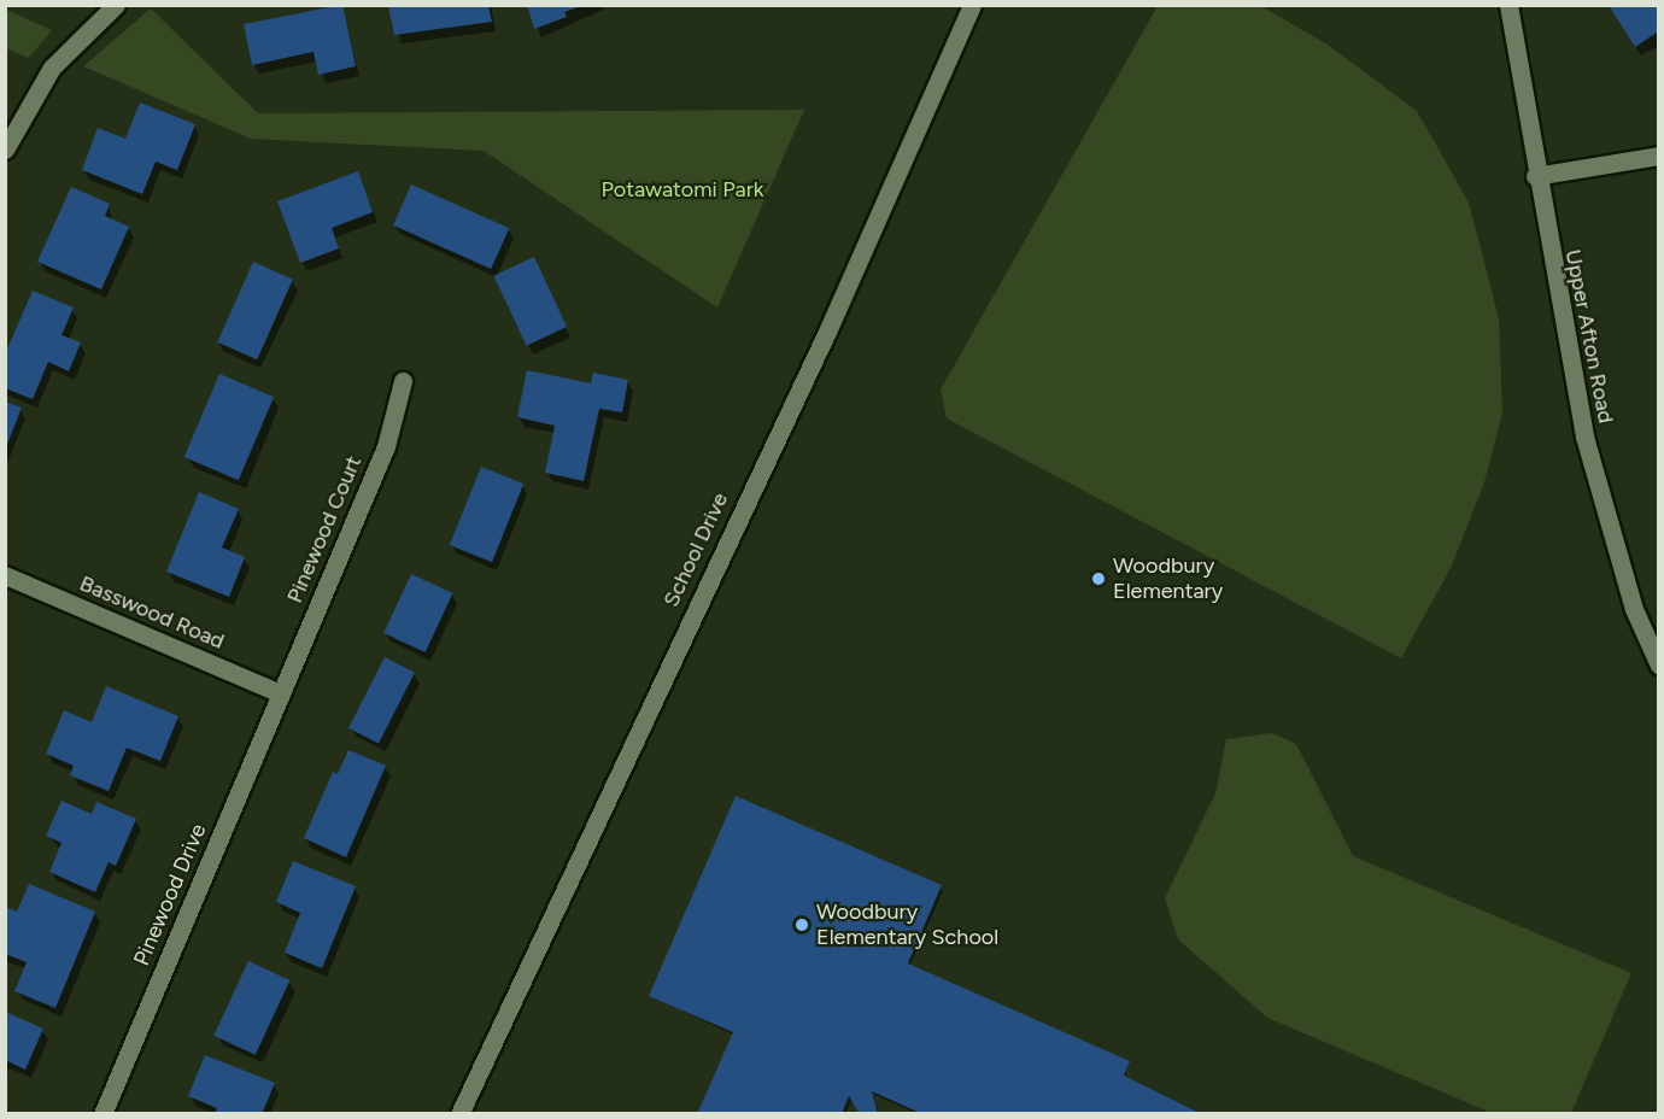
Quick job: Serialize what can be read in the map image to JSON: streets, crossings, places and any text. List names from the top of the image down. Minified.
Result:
{"streets":{"street":["Upper Afton Road","Pinewood Court","School Drive","Basswood Road","Pinewood Drive"]},"crossings":[["Pinewood Court","Basswood Road"],["Pinewood Court","Pinewood Drive"],["Basswood Road","Pinewood Drive"]],"parks":["Potawatomi Park"],"places":["Woodbury Elementary","Woodbury Elementary School"]}
